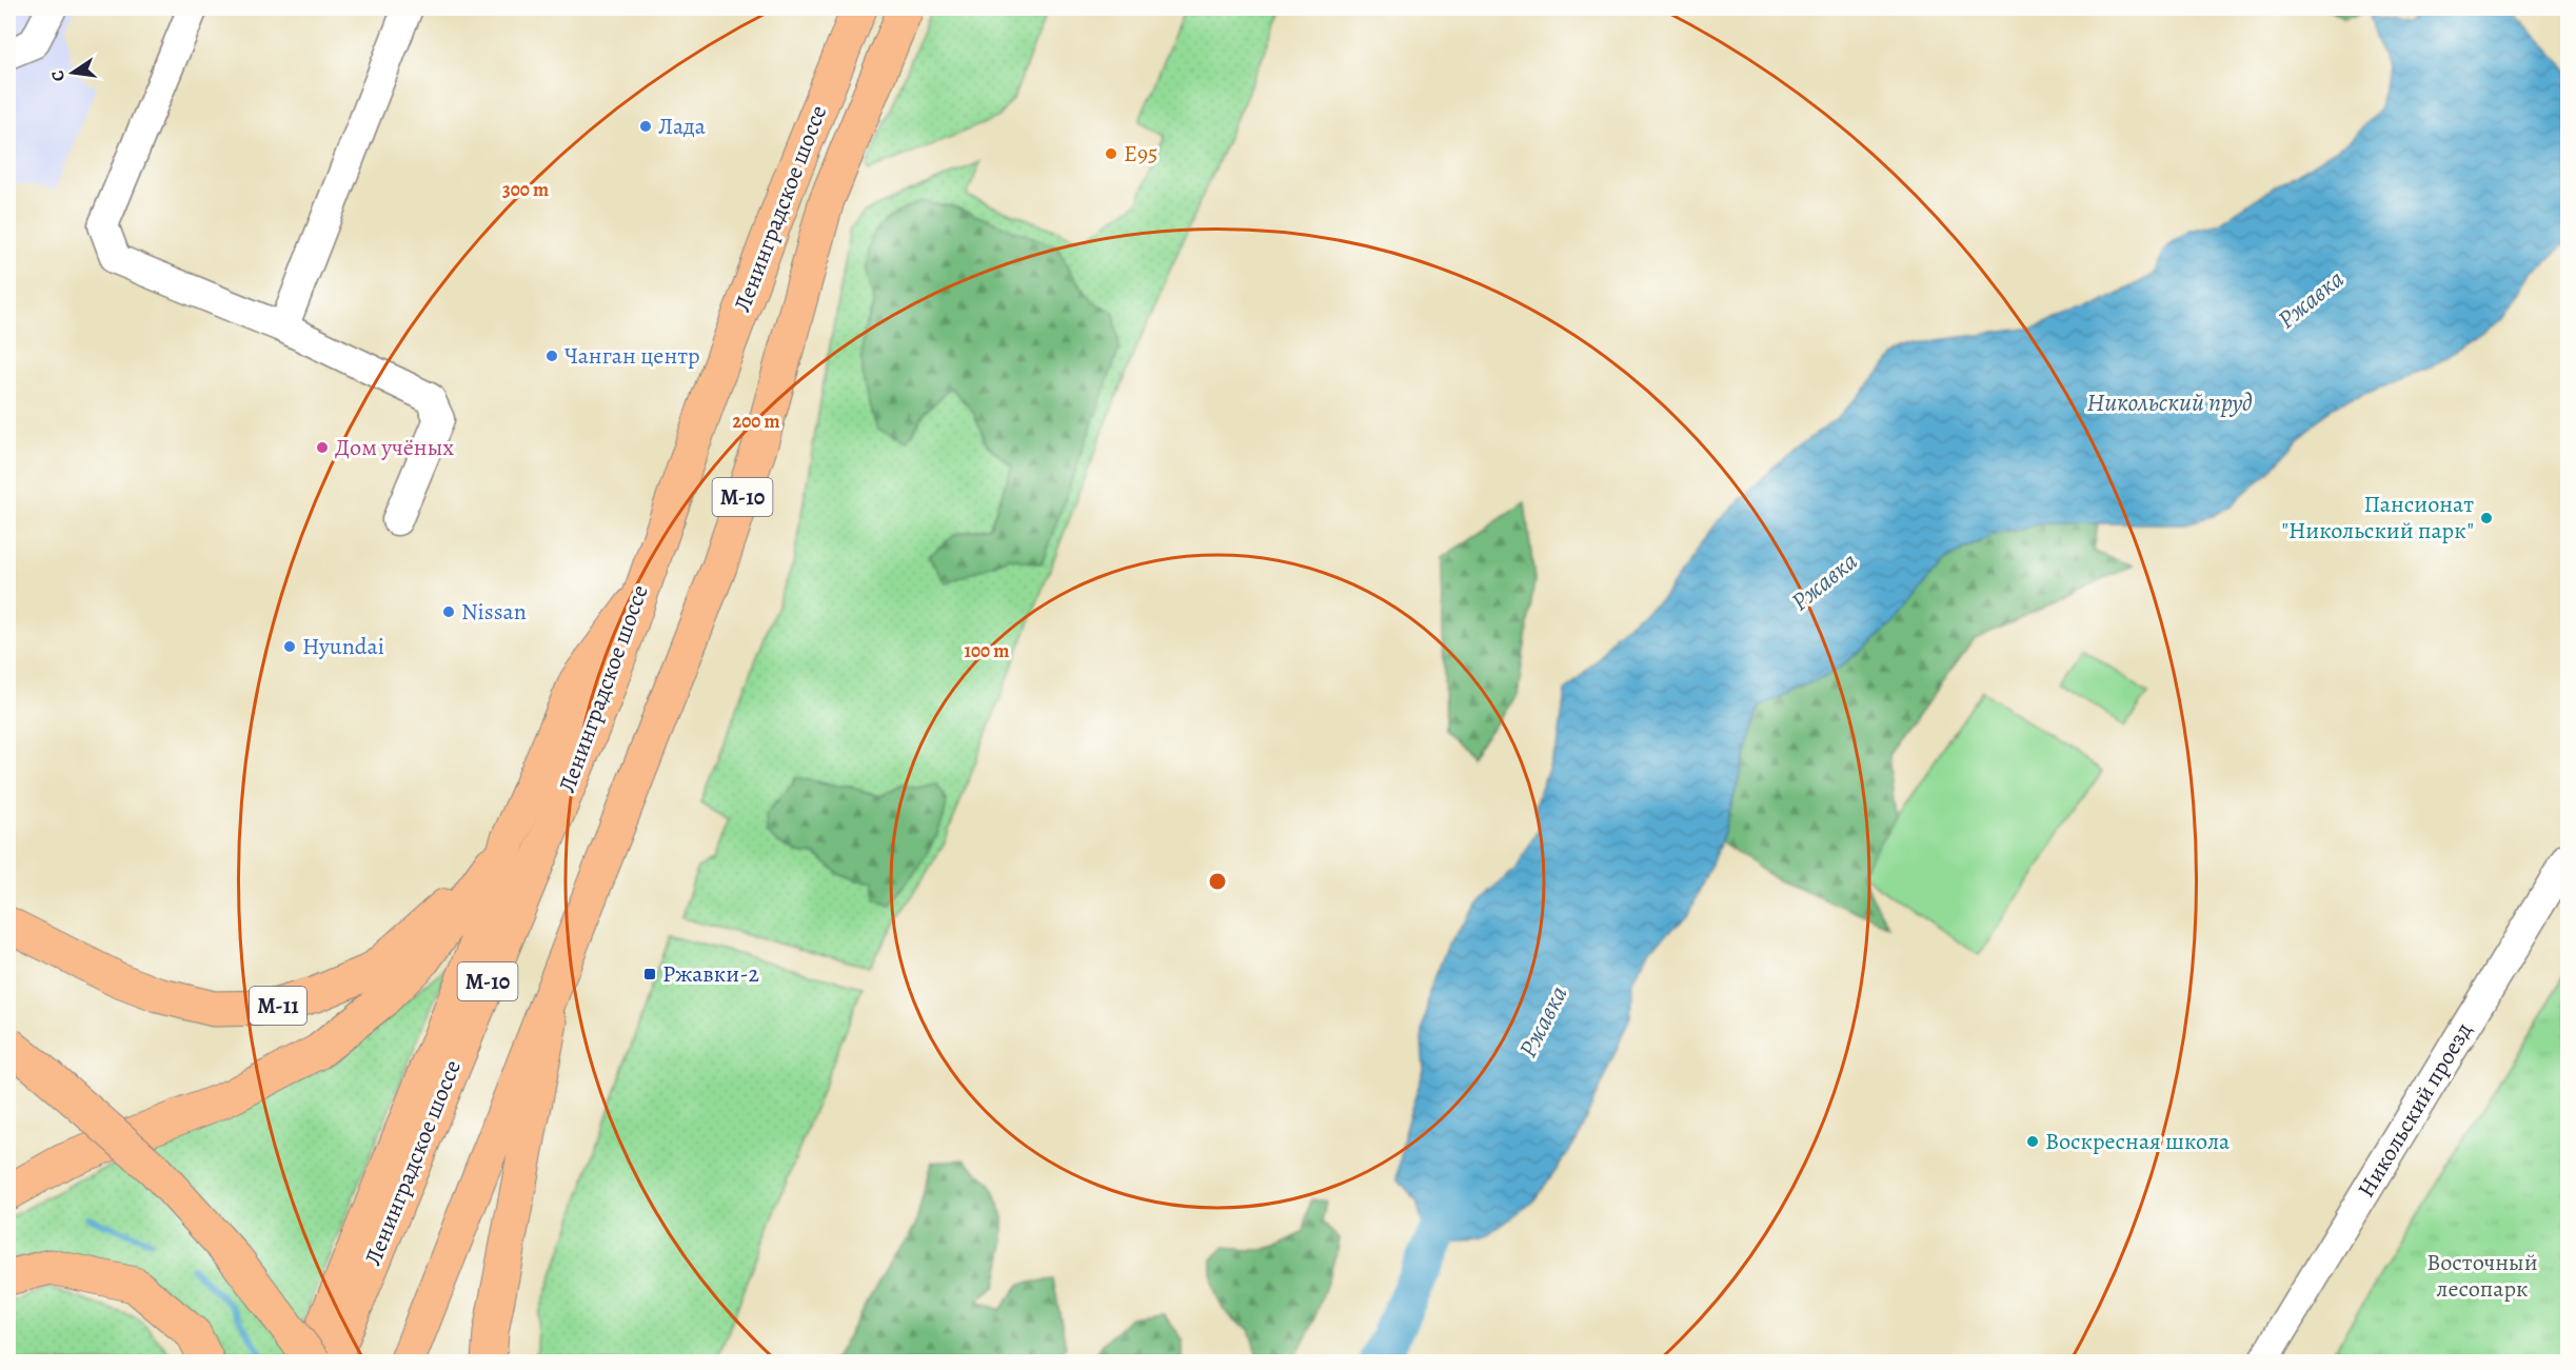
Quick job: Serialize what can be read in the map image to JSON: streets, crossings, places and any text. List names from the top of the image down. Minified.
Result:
{"streets":{"main road":["Ленинградское шоссе","М-10","М-11"],"street":["Никольский проезд"]},"crossings":[["Ленинградское шоссе","М-10"],["М-10","М-11"]],"water":["Ржавка","Никольский пруд"],"parks":["Восточный лесопарк"],"places":{"other":["Лада","E95","Чанган центр","Дом учёных","Пансионат \"Никольский парк\"","Nissan","Hyundai","Воскресная школа"],"transit":["Ржавки-2"]},"north":"left","rings":["300 m","200 m","100 m"]}
